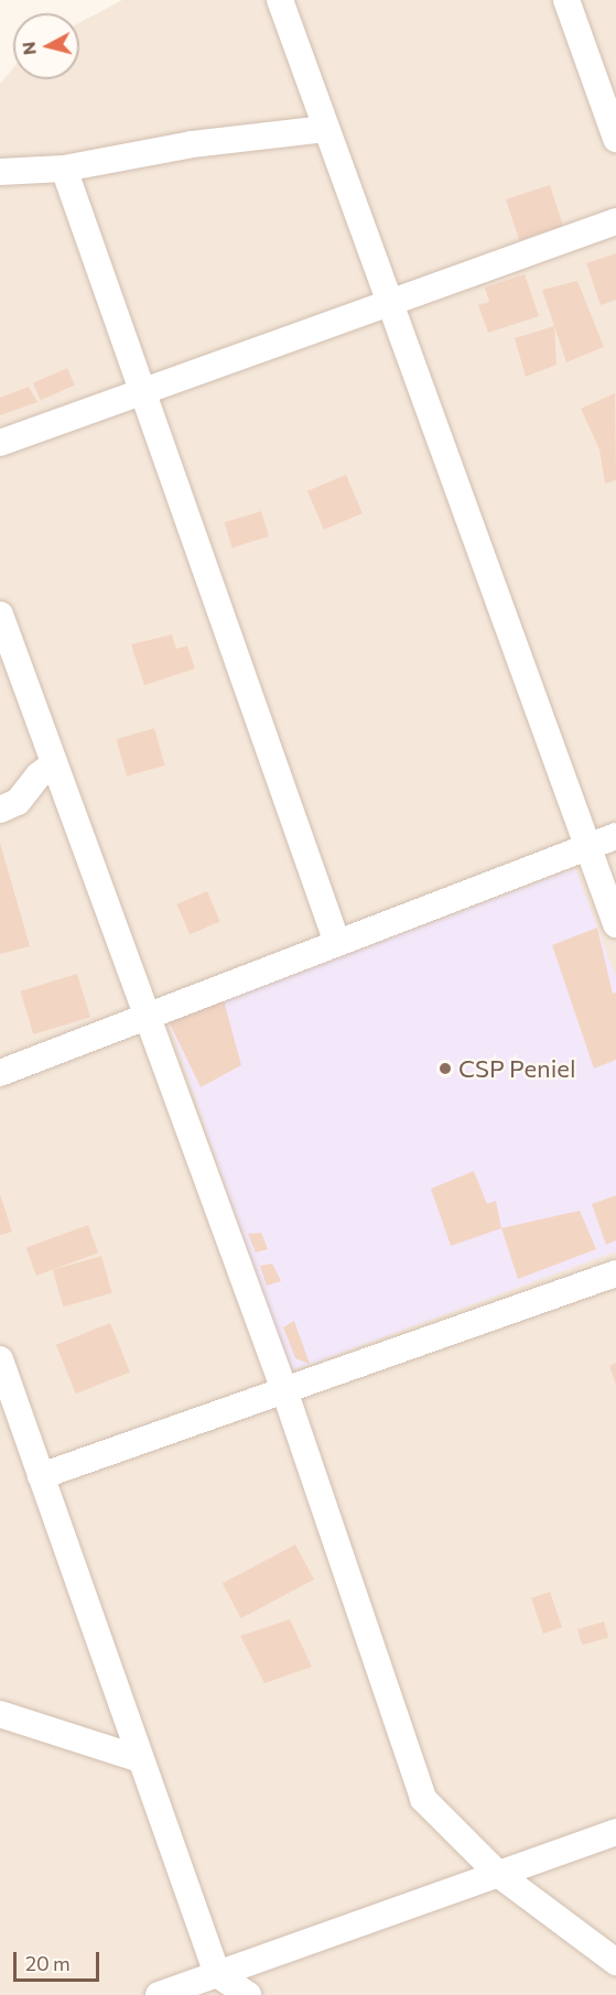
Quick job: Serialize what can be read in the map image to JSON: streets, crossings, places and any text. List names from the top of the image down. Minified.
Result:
{"places":["CSP Peniel"],"scale_bar":"20 m","north":"left"}
